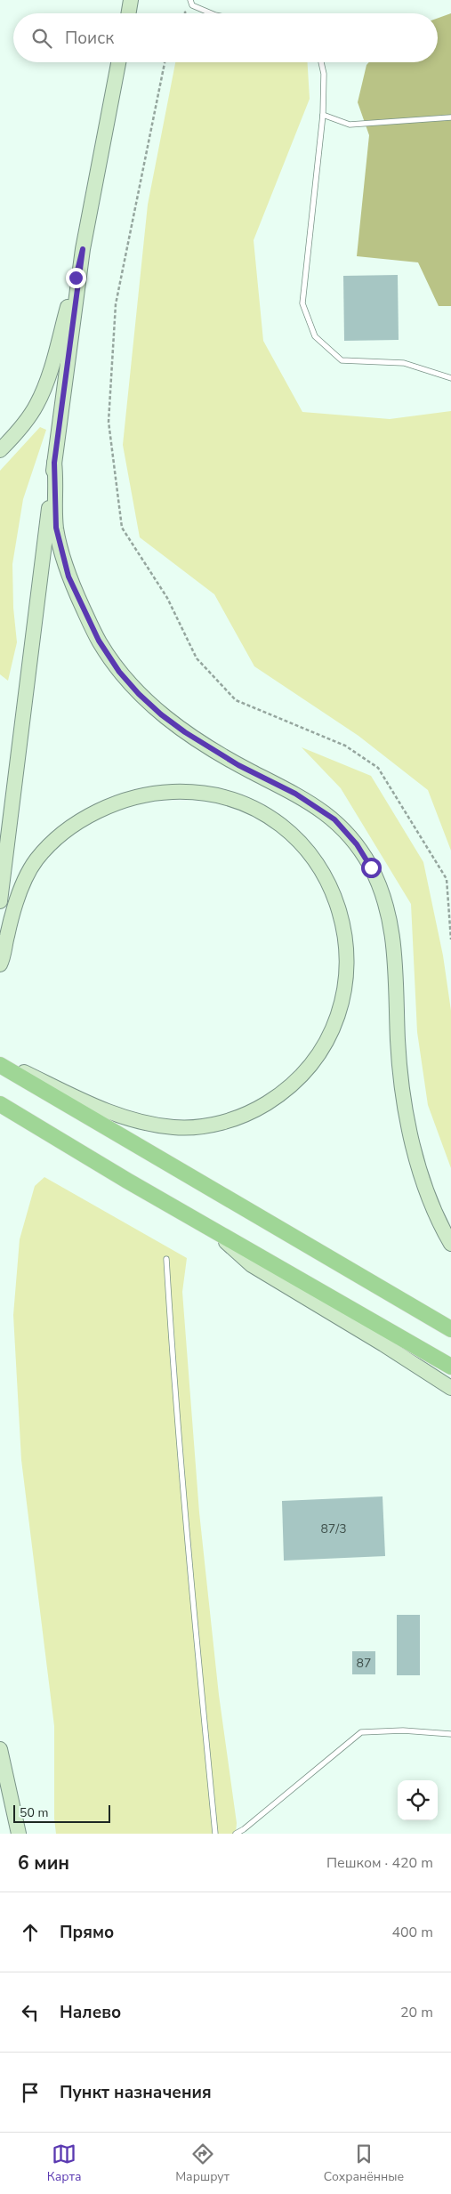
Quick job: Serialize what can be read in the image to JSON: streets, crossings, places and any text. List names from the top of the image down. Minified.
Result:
{"house_numbers":["87/3","87"],"scale_bar":"50 m","page":{"search":"Поиск","scale":"50 m","heading":["6 мин","Пешком · 420 m"],"list":[["Прямо","400 m"],["Налево","20 m"],"Пункт назначения"],"nav":["Карта","Маршрут","Сохранённые"]}}
